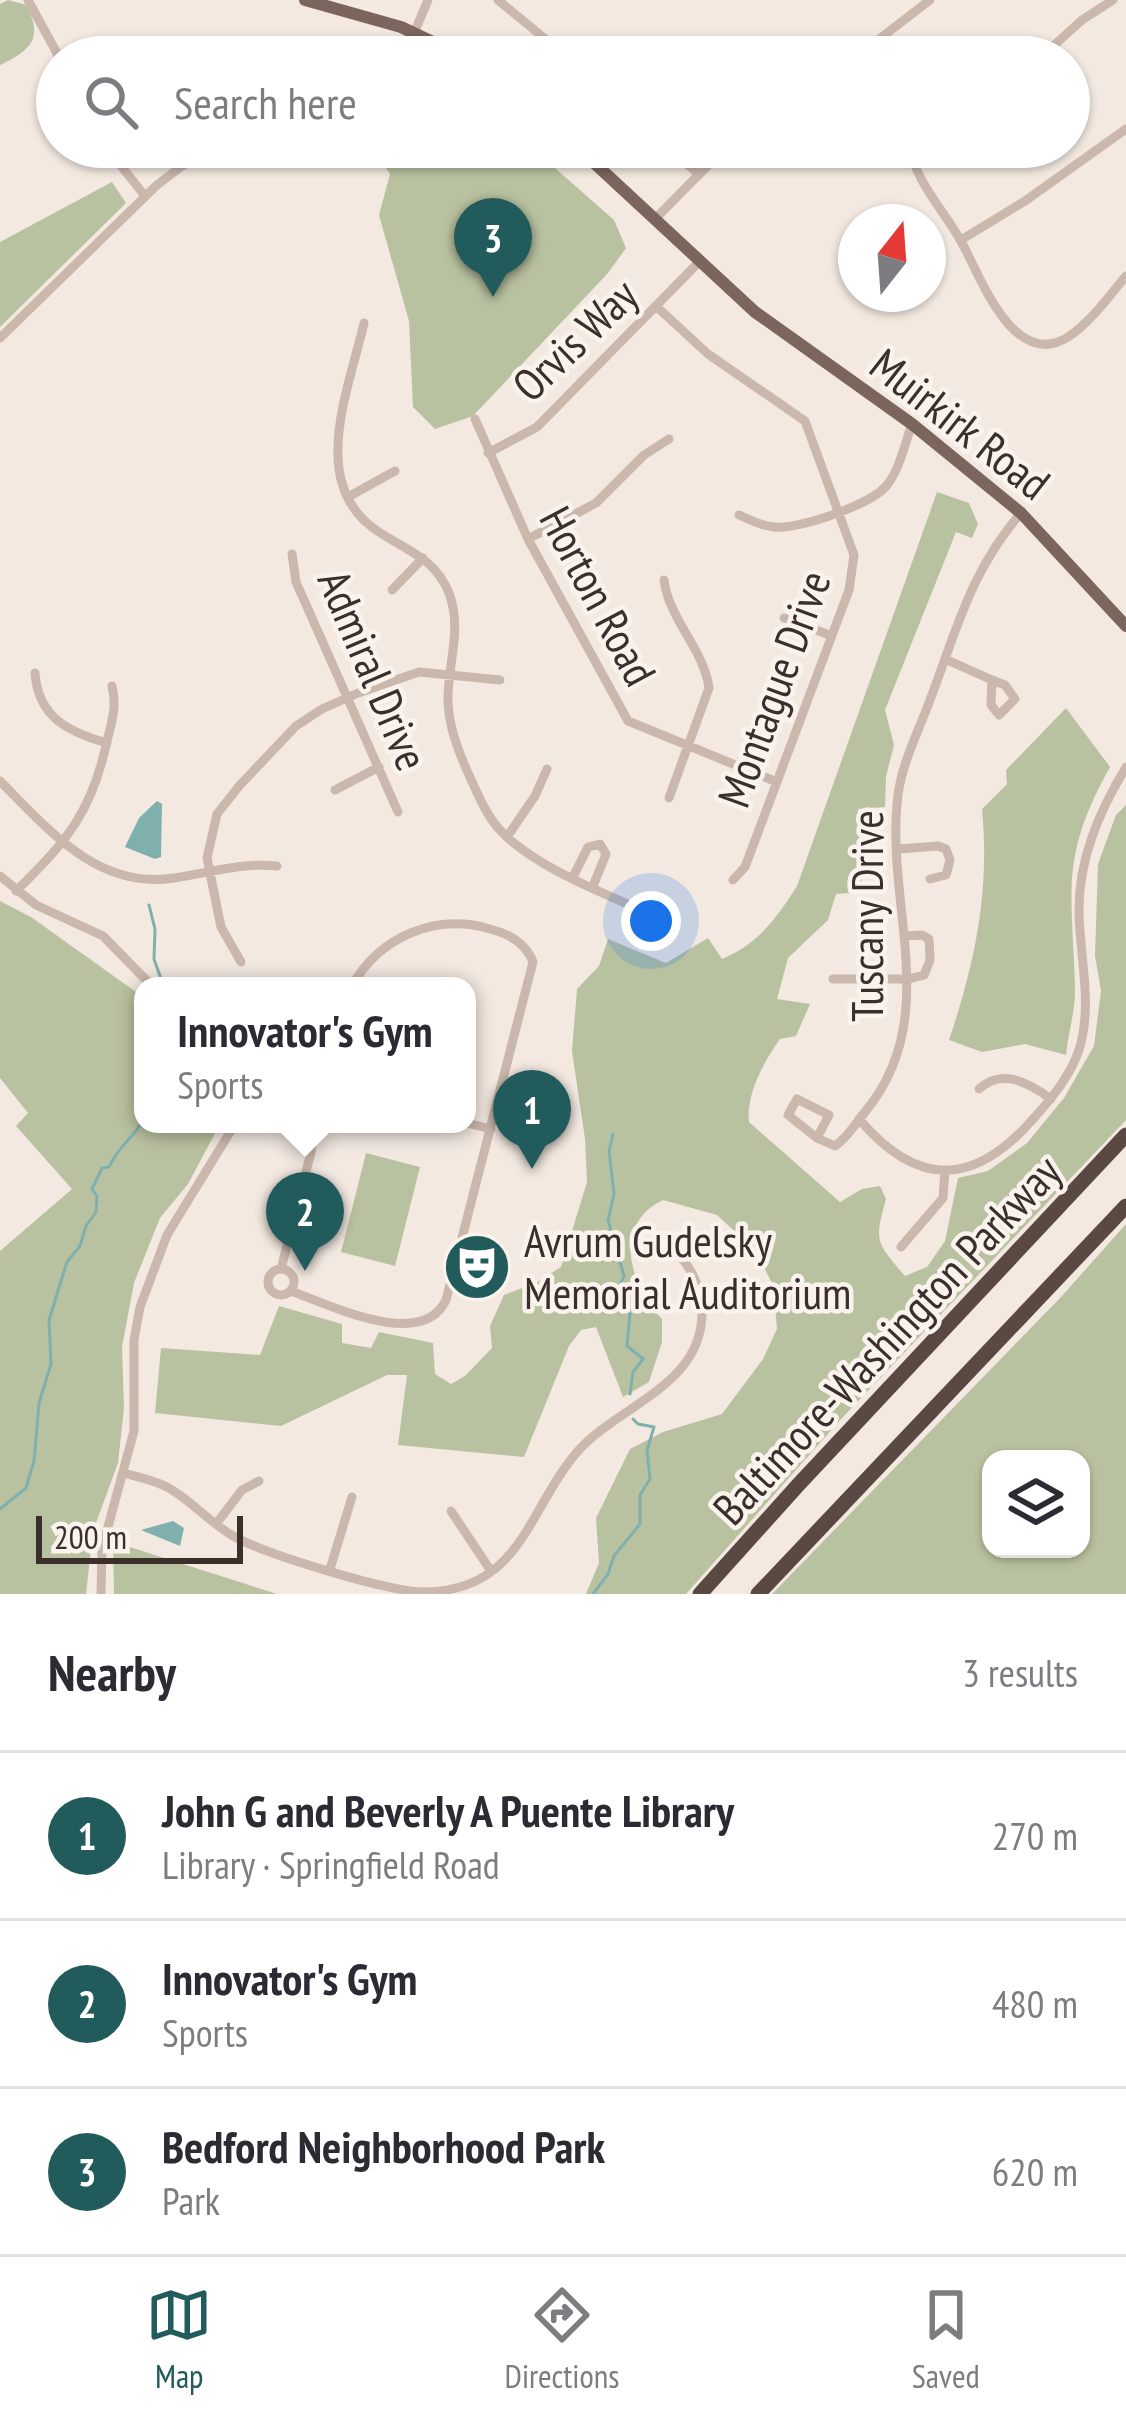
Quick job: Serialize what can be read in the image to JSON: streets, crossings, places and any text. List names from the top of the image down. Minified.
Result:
{"streets":{"highway":["Baltimore-Washington Parkway"],"main road":["Muirkirk Road"],"street":["Orvis Way","Horton Road","Admiral Drive","Montague Drive","Tuscany Drive"]},"crossings":[["Orvis Way","Muirkirk Road"],["Orvis Way","Horton Road"],["Orvis Way","Montague Drive"],["Muirkirk Road","Tuscany Drive"],["Horton Road","Montague Drive"]],"places":{"theatre":["Avrum Gudelsky Memorial Auditorium"]},"scale_bar":"200 m","north":"top","page":{"search":"Search here","pins":["3","1","2"],"popup":["Innovator's Gym","Sports"],"scale":"200 m","heading":["Nearby","3 results"],"list":[{"mark":"1","name":"John G and Beverly A Puente Library","note":"Library · Springfield Road","value":"270 m"},{"mark":"2","name":"Innovator's Gym","note":"Sports","value":"480 m"},{"mark":"3","name":"Bedford Neighborhood Park","note":"Park","value":"620 m"}],"nav":["Map","Directions","Saved"]}}
